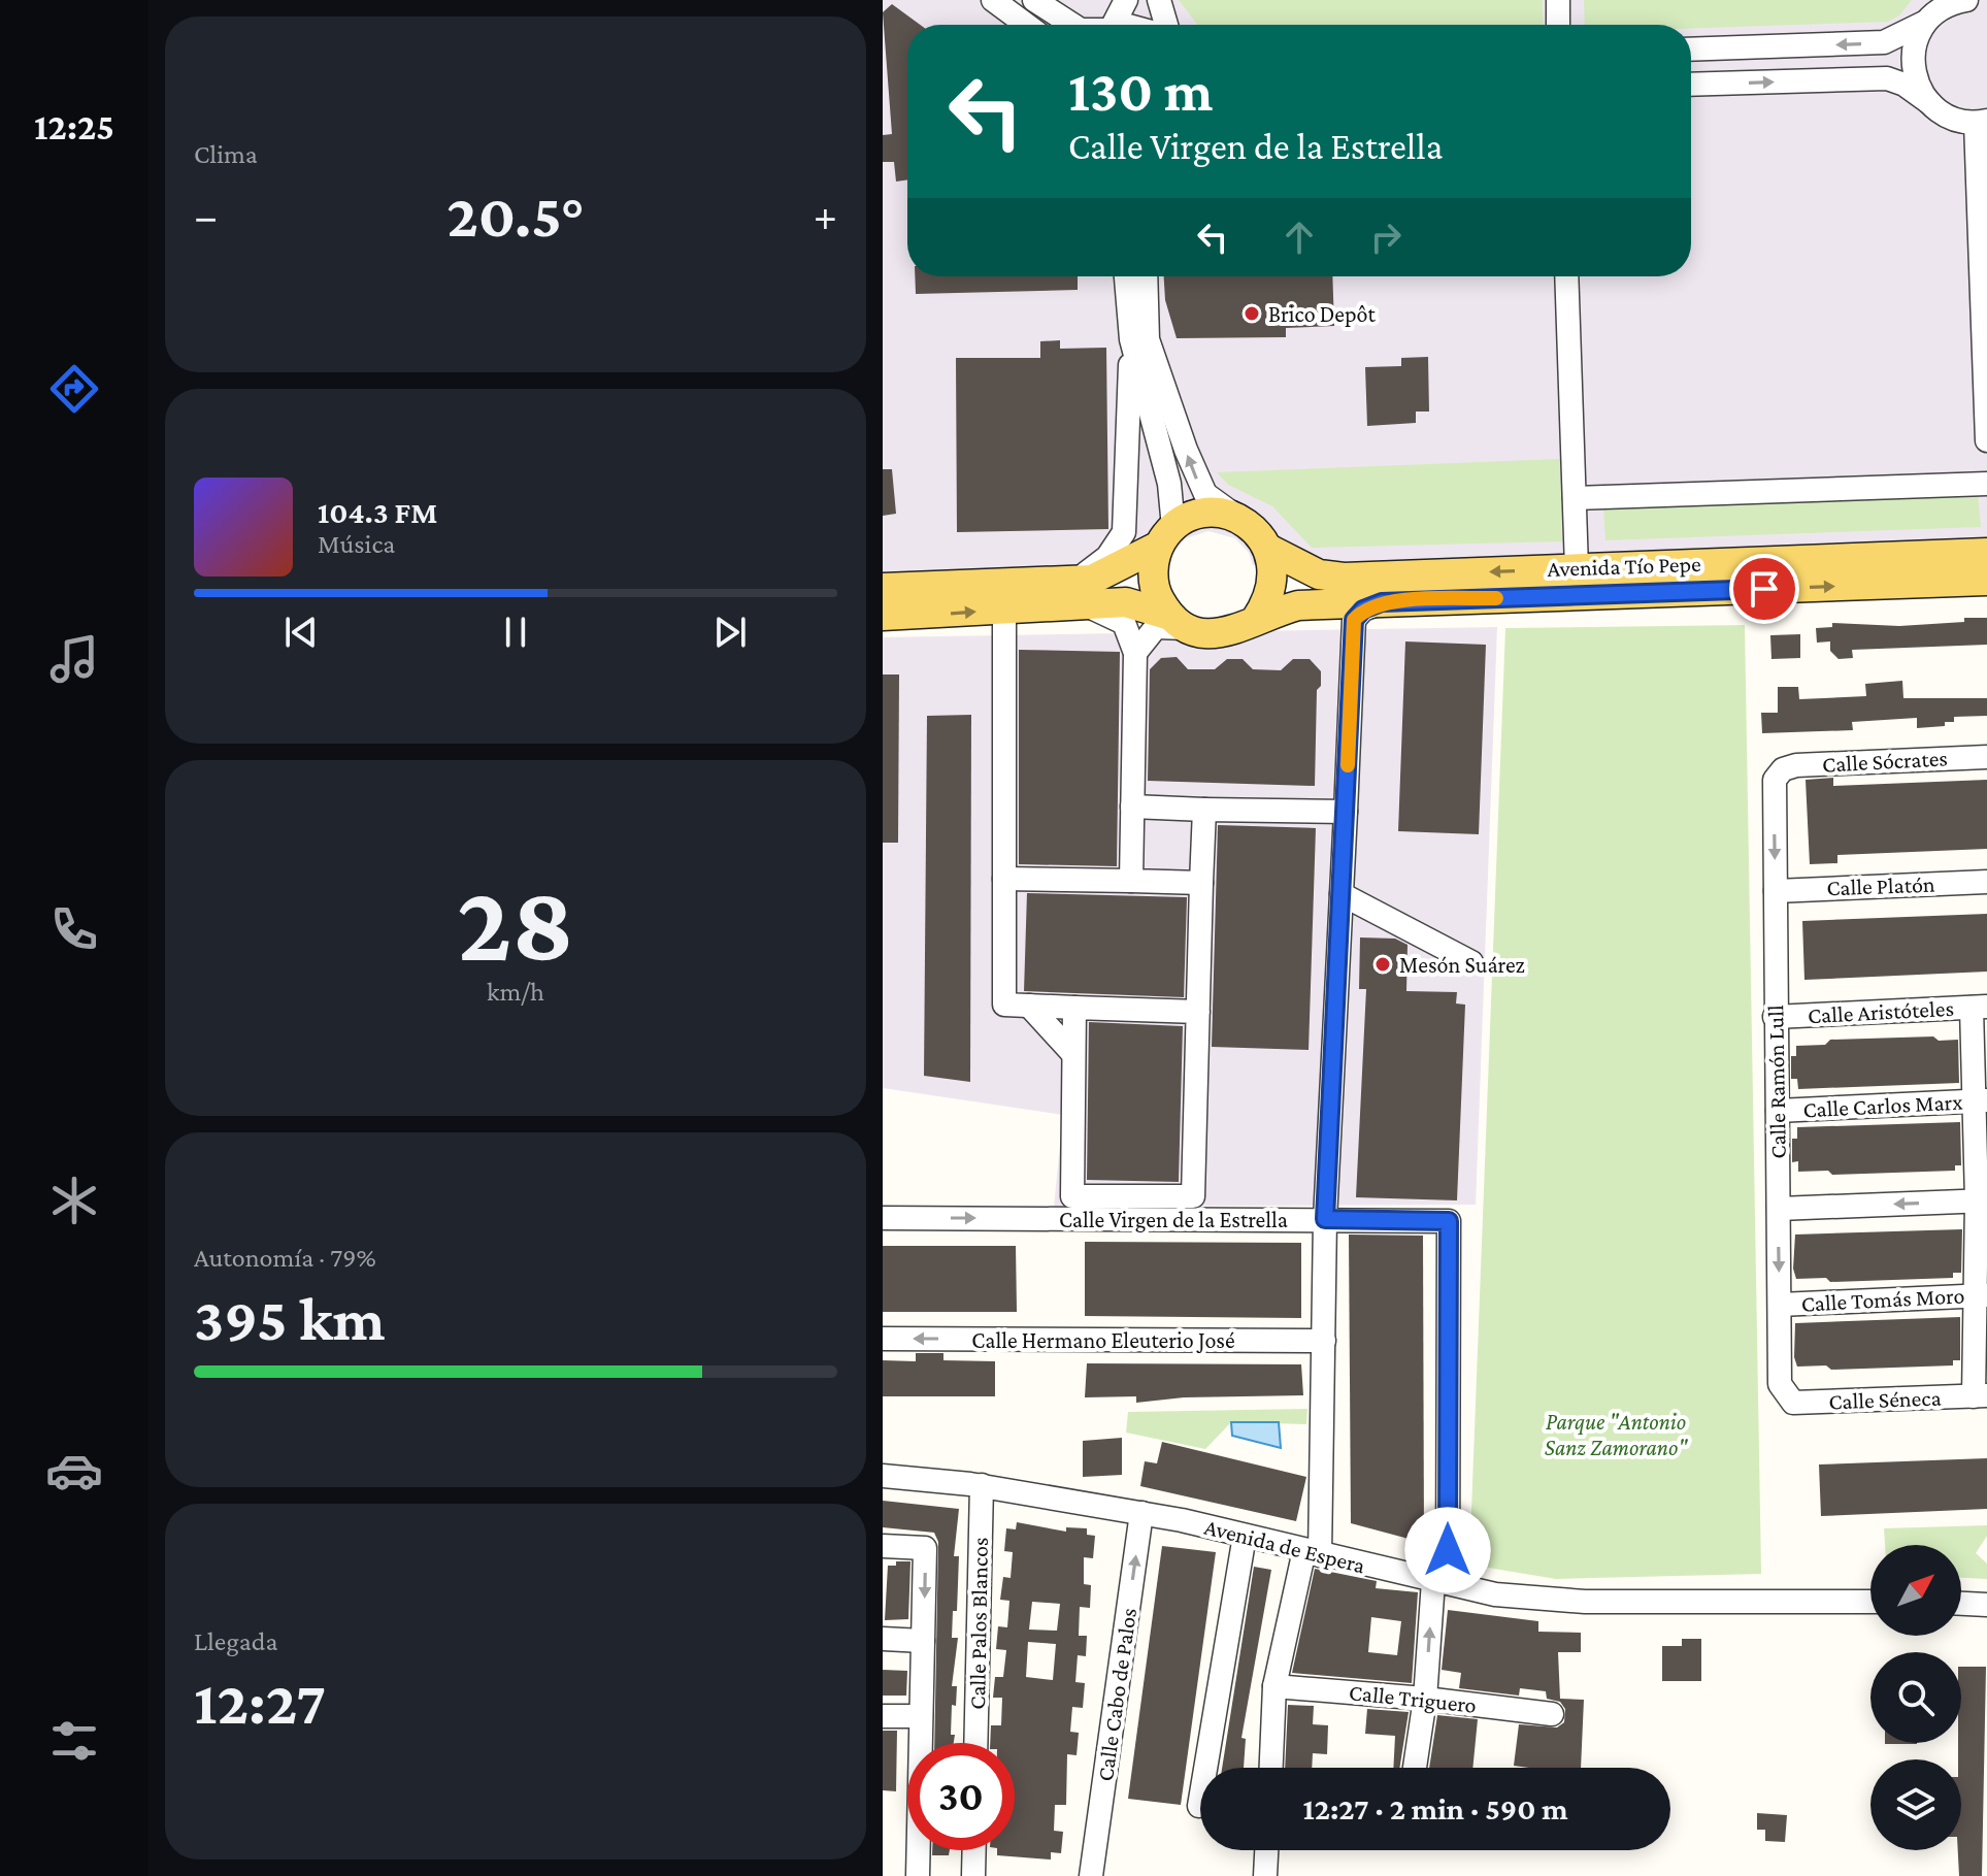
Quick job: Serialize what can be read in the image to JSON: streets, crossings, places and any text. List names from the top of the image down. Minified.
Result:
{"streets":{"main road":["Avenida Tío Pepe"],"street":["Calle Sócrates","Calle Platón","Calle Aristóteles","Calle Ramón Lull","Calle Carlos Marx","Calle Virgen de la Estrella","Calle Tomás Moro","Calle Hermano Eleuterio José","Calle Séneca","Avenida de Espera","Calle Palos Blancos","Calle Cabo de Palos","Calle Triguero"]},"crossings":[["Calle Sócrates","Calle Ramón Lull"],["Calle Platón","Calle Ramón Lull"],["Calle Aristóteles","Calle Ramón Lull"],["Calle Ramón Lull","Calle Carlos Marx"],["Calle Ramón Lull","Calle Tomás Moro"],["Calle Ramón Lull","Calle Séneca"],["Calle Virgen de la Estrella","Avenida de Espera"],["Avenida de Espera","Calle Palos Blancos"],["Avenida de Espera","Calle Cabo de Palos"]],"one_way":["Calle Virgen de la Estrella","Calle Hermano Eleuterio José"],"parks":["Parque \"Antonio Sanz Zamorano\""],"places":["Brico Depôt","Mesón Suárez"],"north":"top right","page":{"tabs":"12:25","tile":["Clima",["28","km/h"],["Autonomía · 79%","395 km"],["Llegada","12:27"]],"turn":["130 m","Calle Virgen de la Estrella"],"heat":["−","20.5°","+"],"song":["104.3 FM","Música"],"limit":"30","trip":"12:27 · 2 min · 590 m"}}
